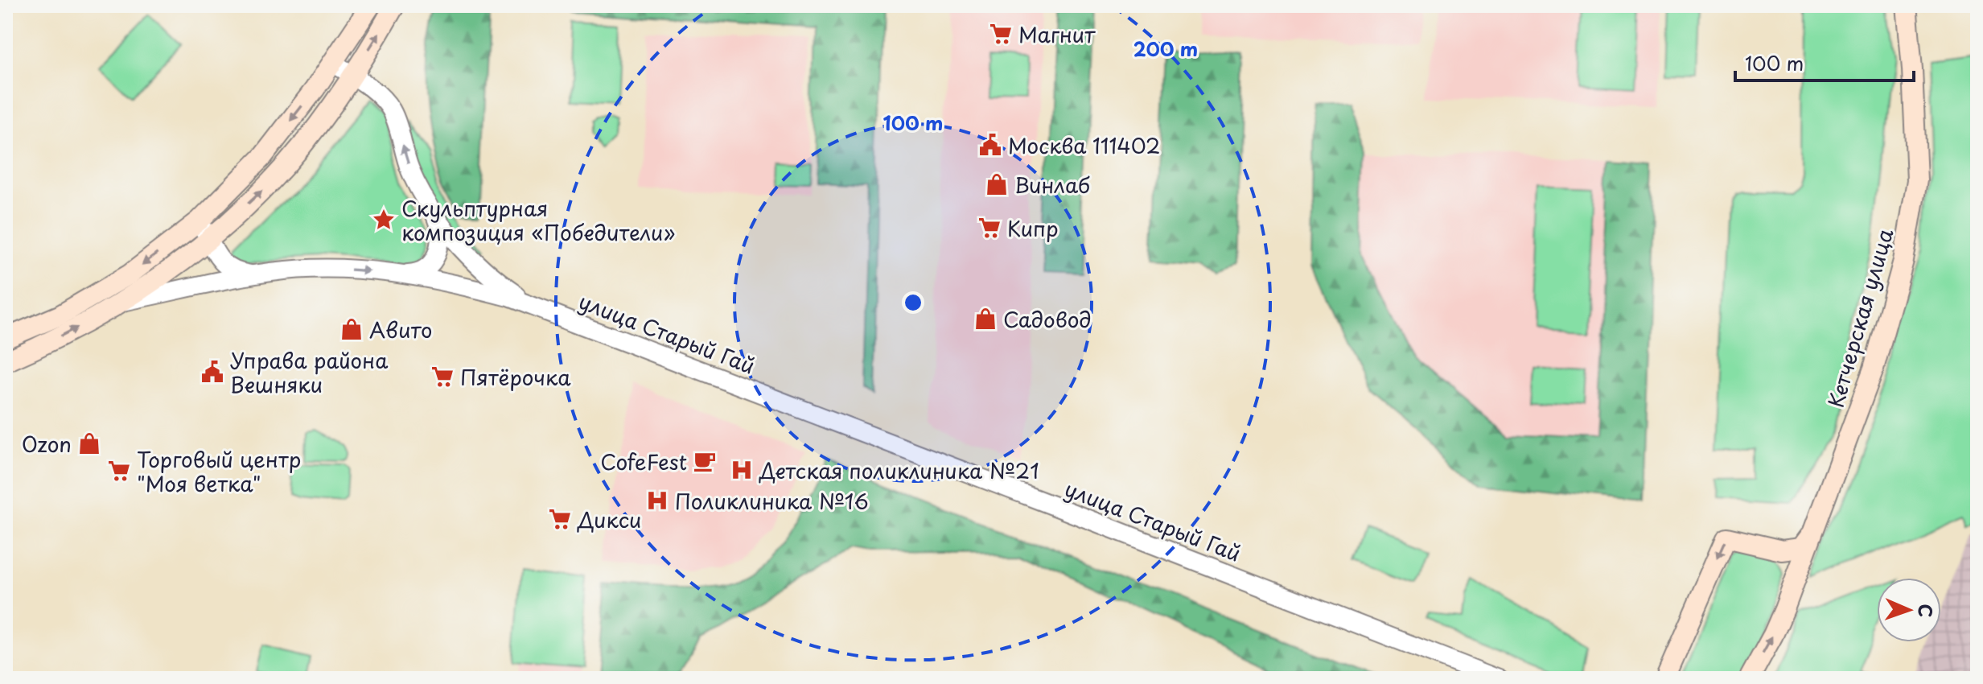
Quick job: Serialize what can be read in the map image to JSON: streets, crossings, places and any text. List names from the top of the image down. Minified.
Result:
{"streets":{"main road":["Кетчерская улица"],"street":["улица Старый Гай"]},"places":{"supermarket":["Магнит","Кипр","Пятёрочка","Торговый центр \"Моя ветка\"","Дикси"],"public building":["Москва 111402","Управа района Вешняки"],"shop":["Винлаб","Садовод","Авито","Ozon"],"place":["Скульптурная композиция «Победители»"],"cafe":["CofeFest"],"hospital":["Детская поликлиника №21","Поликлиника №16"]},"scale_bar":"100 m","north":"right","rings":["200 m","100 m"]}
